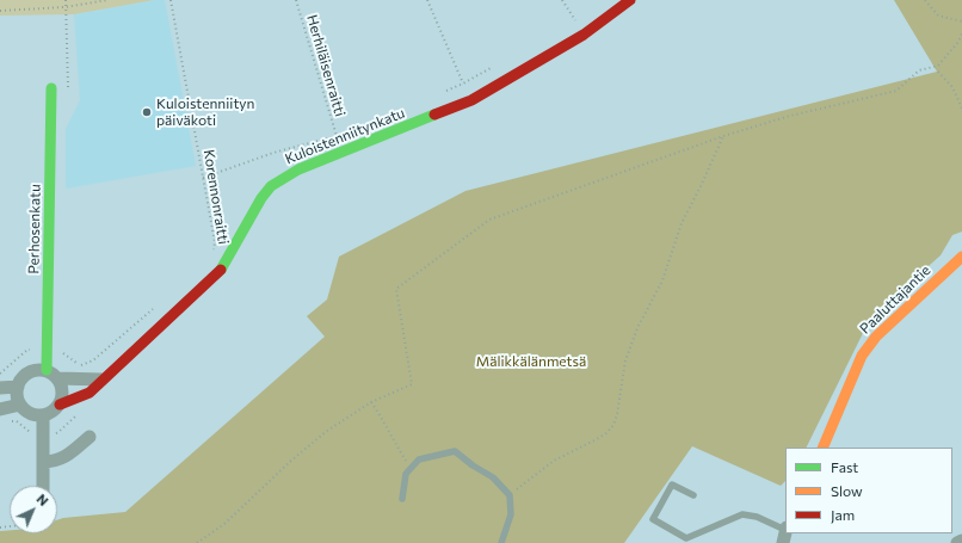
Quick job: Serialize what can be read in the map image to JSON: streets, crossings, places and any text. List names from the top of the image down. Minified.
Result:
{"streets":{"street":["Kuloistenniitynkatu","Perhosenkatu","Paaluttajantie"],"path":["Herhiläisenraitti","Korennonraitti"]},"crossings":[["Kuloistenniitynkatu","Perhosenkatu"]],"parks":["Mälikkälänmetsä"],"places":["Kuloistenniityn päiväkoti"],"legend":["Fast","Slow","Jam"],"north":"top right"}
